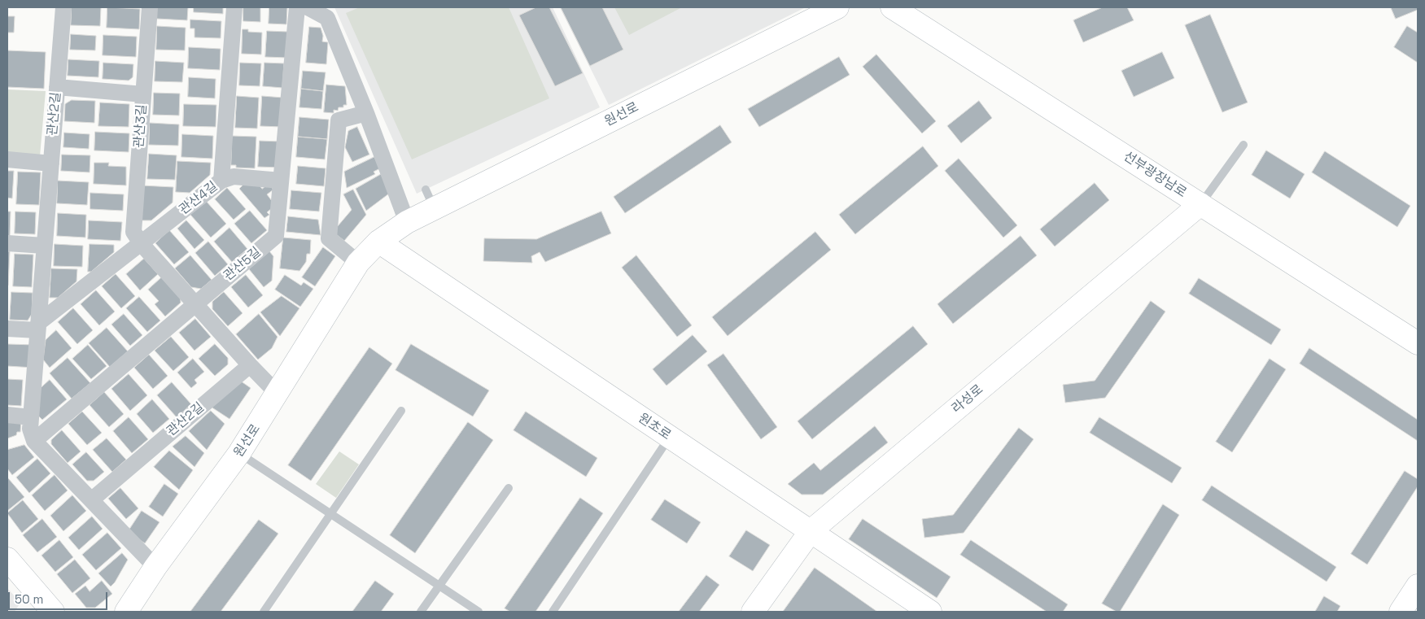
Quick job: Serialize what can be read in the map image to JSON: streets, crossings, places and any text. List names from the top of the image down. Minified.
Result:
{"streets":{"street":["관산2길","원선로","관산3길","선부광장남로","관산4길","관산5길","라성로","원초로"]},"crossings":[["관산2길","관산4길"],["관산2길","관산5길"],["원선로","원초로"],["관산3길","관산4길"],["선부광장남로","라성로"],["라성로","원초로"]],"scale_bar":"50 m"}
